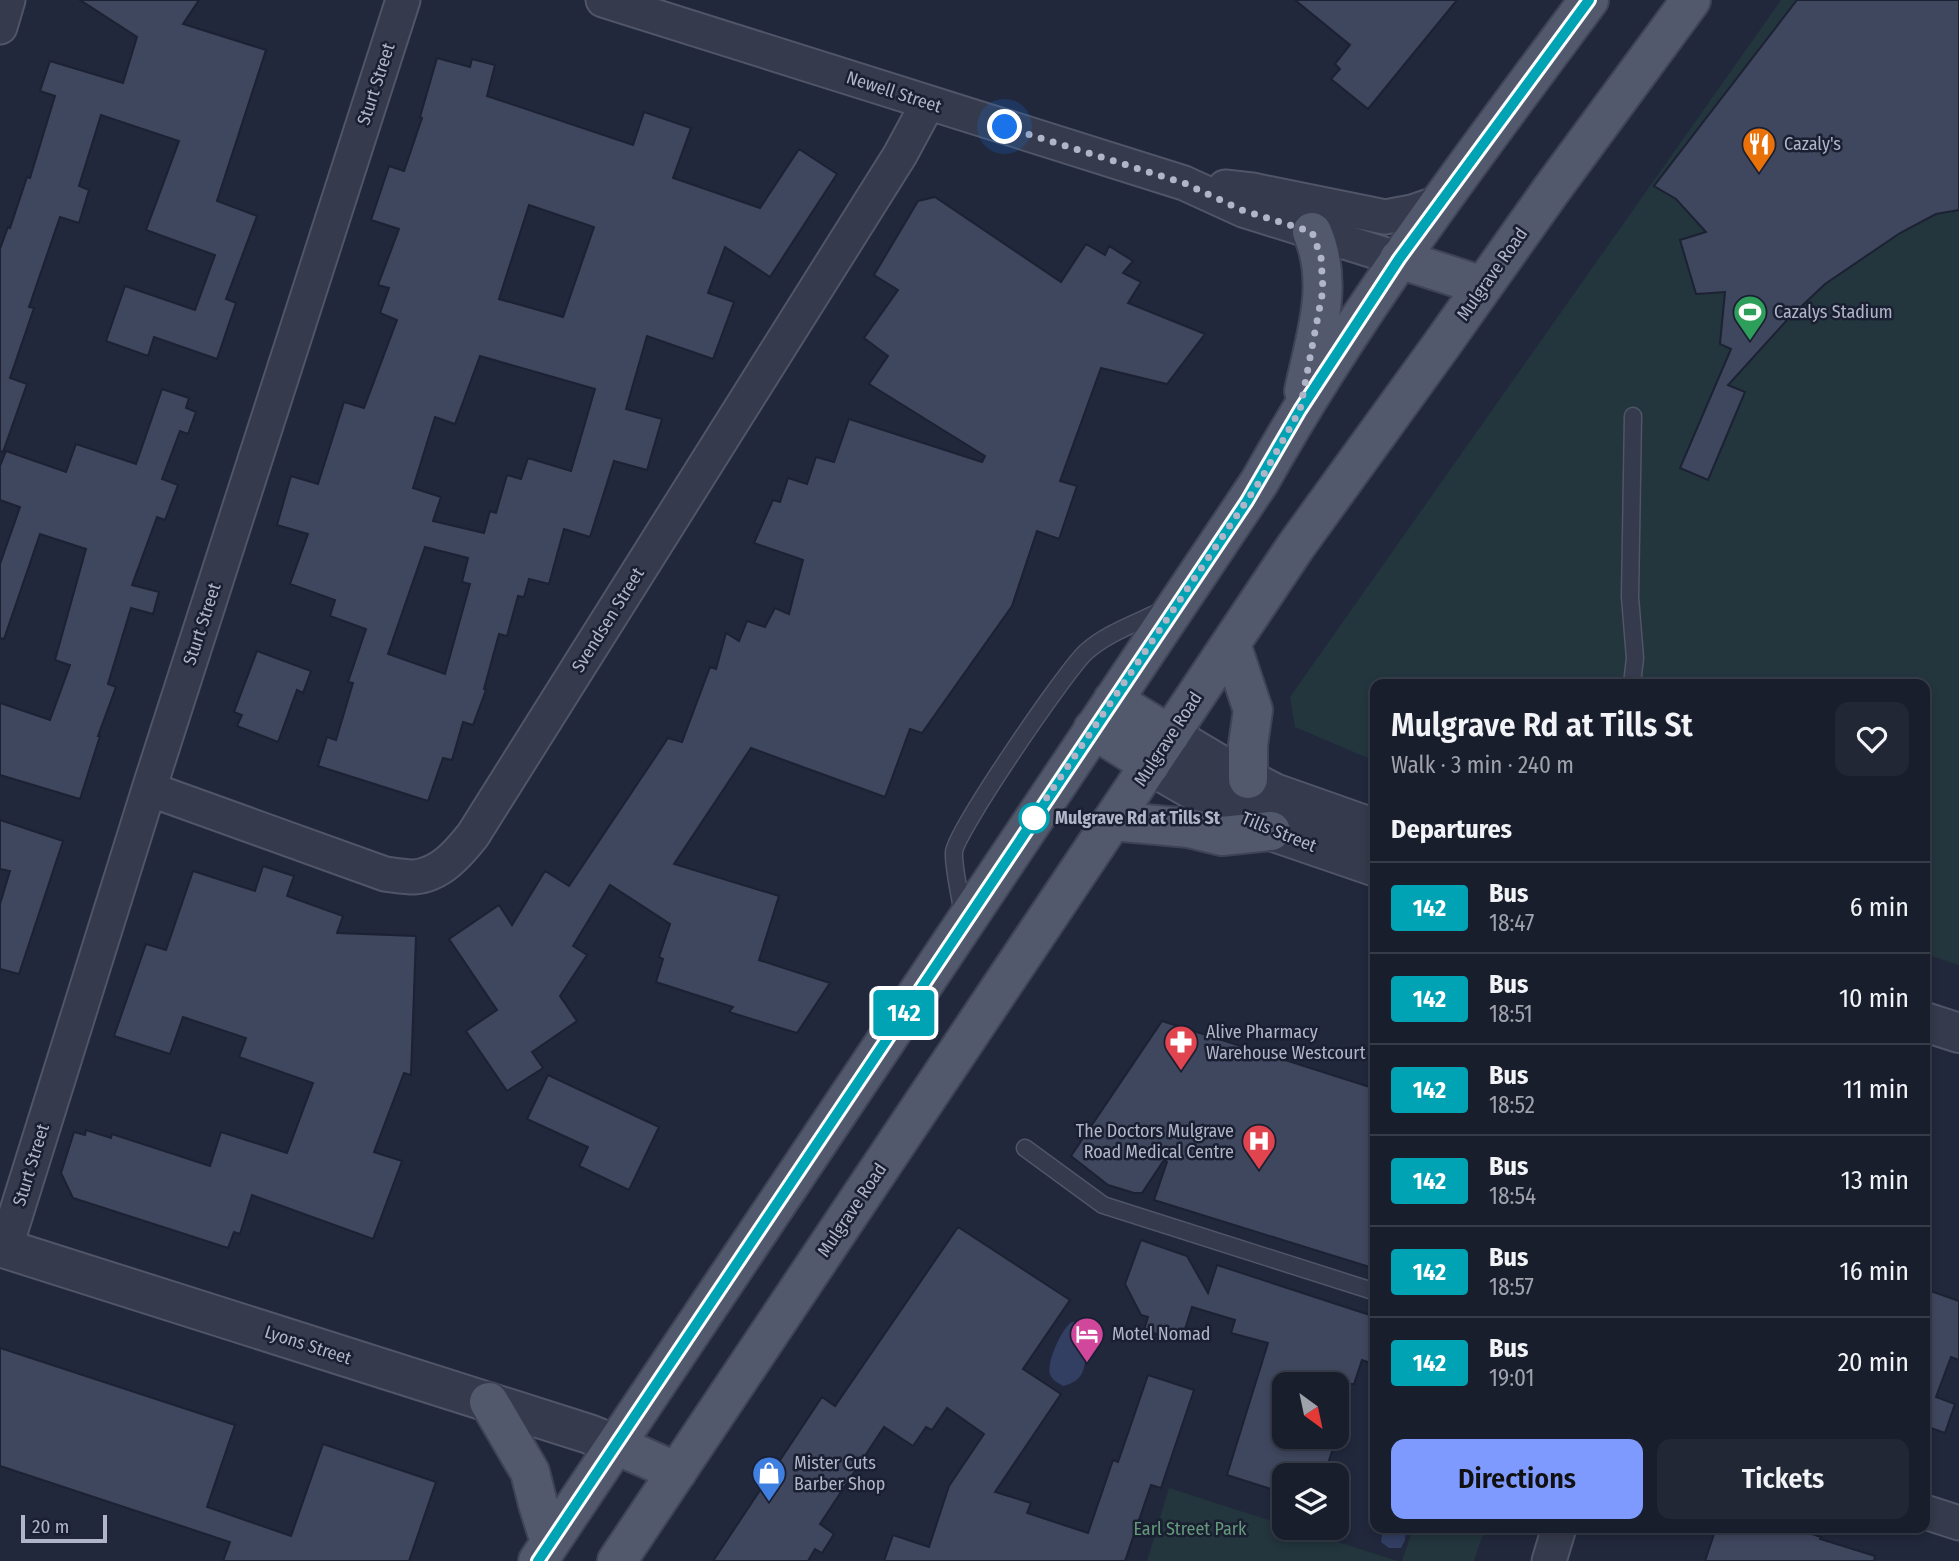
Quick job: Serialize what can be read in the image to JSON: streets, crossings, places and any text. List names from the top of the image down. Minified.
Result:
{"streets":{"main road":["Mulgrave Road"],"street":["Sturt Street","Newell Street","Svendsen Street","Tills Street","Lyons Street"]},"crossings":[["Sturt Street","Svendsen Street"],["Sturt Street","Lyons Street"],["Newell Street","Svendsen Street"],["Mulgrave Road","Tills Street"]],"parks":["Earl Street Park"],"places":{"restaurant":["Cazaly's"],"sports":["Cazalys Stadium"],"other":["Mulgrave Rd at Tills St"],"pharmacy":["Alive Pharmacy Warehouse Westcourt"],"hospital":["The Doctors Mulgrave Road Medical Centre"],"hotel":["Motel Nomad"],"shop":["Mister Cuts Barber Shop"]},"lines":["bus line 142"],"scale_bar":"20 m","north":"bottom right","page":{"on_map":"142","heading":[["Mulgrave Rd at Tills St","Walk · 3 min · 240 m"],"Departures"],"list":[{"mark":"142","name":"Bus","note":"18:47","value":"6 min"},{"mark":"142","name":"Bus","note":"18:51","value":"10 min"},{"mark":"142","name":"Bus","note":"18:52","value":"11 min"},{"mark":"142","name":"Bus","note":"18:54","value":"13 min"},{"mark":"142","name":"Bus","note":"18:57","value":"16 min"},{"mark":"142","name":"Bus","note":"19:01","value":"20 min"}],"buttons":["Directions","Tickets"],"scale":"20 m"}}
